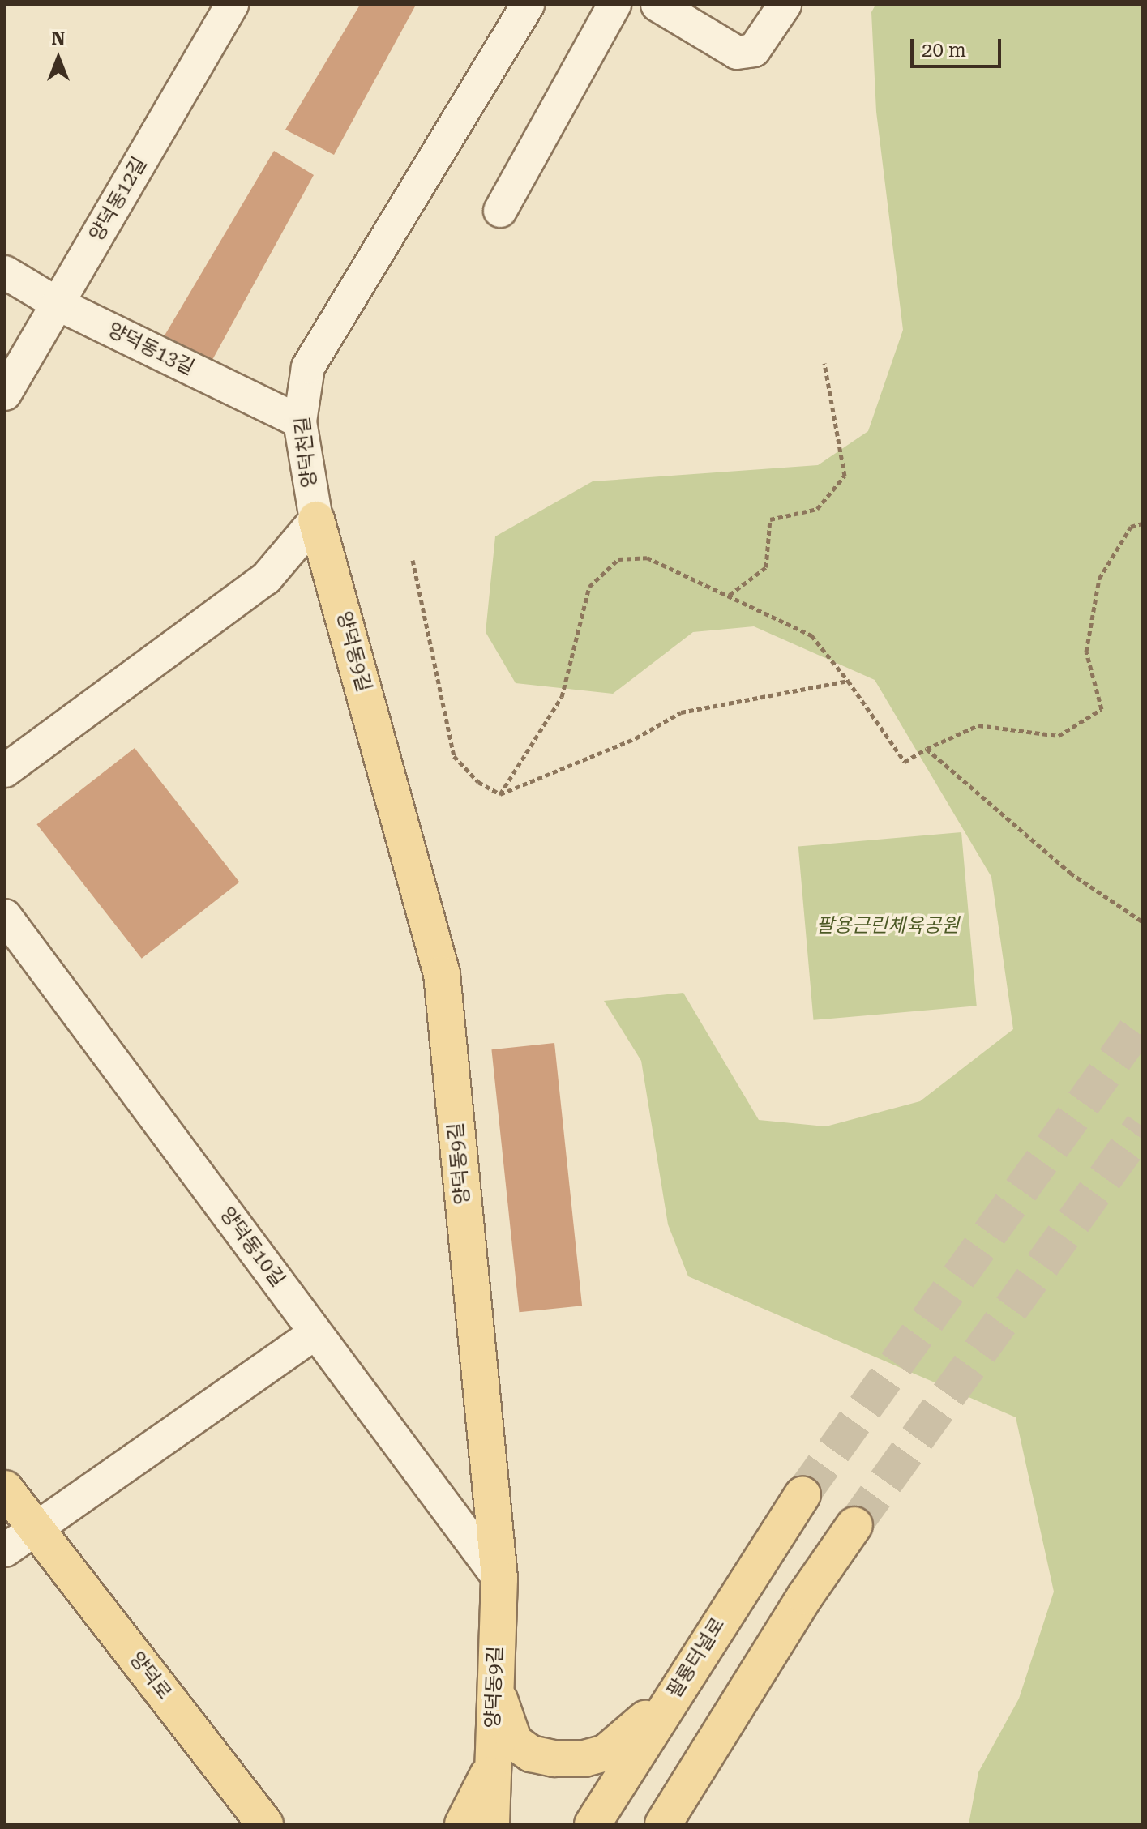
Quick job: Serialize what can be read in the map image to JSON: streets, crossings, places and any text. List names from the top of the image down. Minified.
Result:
{"streets":{"main road":["양덕동9길","팔룡터널로","양덕로"],"street":["양덕동12길","양덕동13길","양덕천길","양덕동10길"]},"crossings":[["양덕동12길","양덕동13길"],["양덕동13길","양덕천길"],["양덕천길","양덕동9길"],["양덕동9길","양덕동10길"]],"parks":["팔용근린체육공원"],"scale_bar":"20 m","north":"top"}
